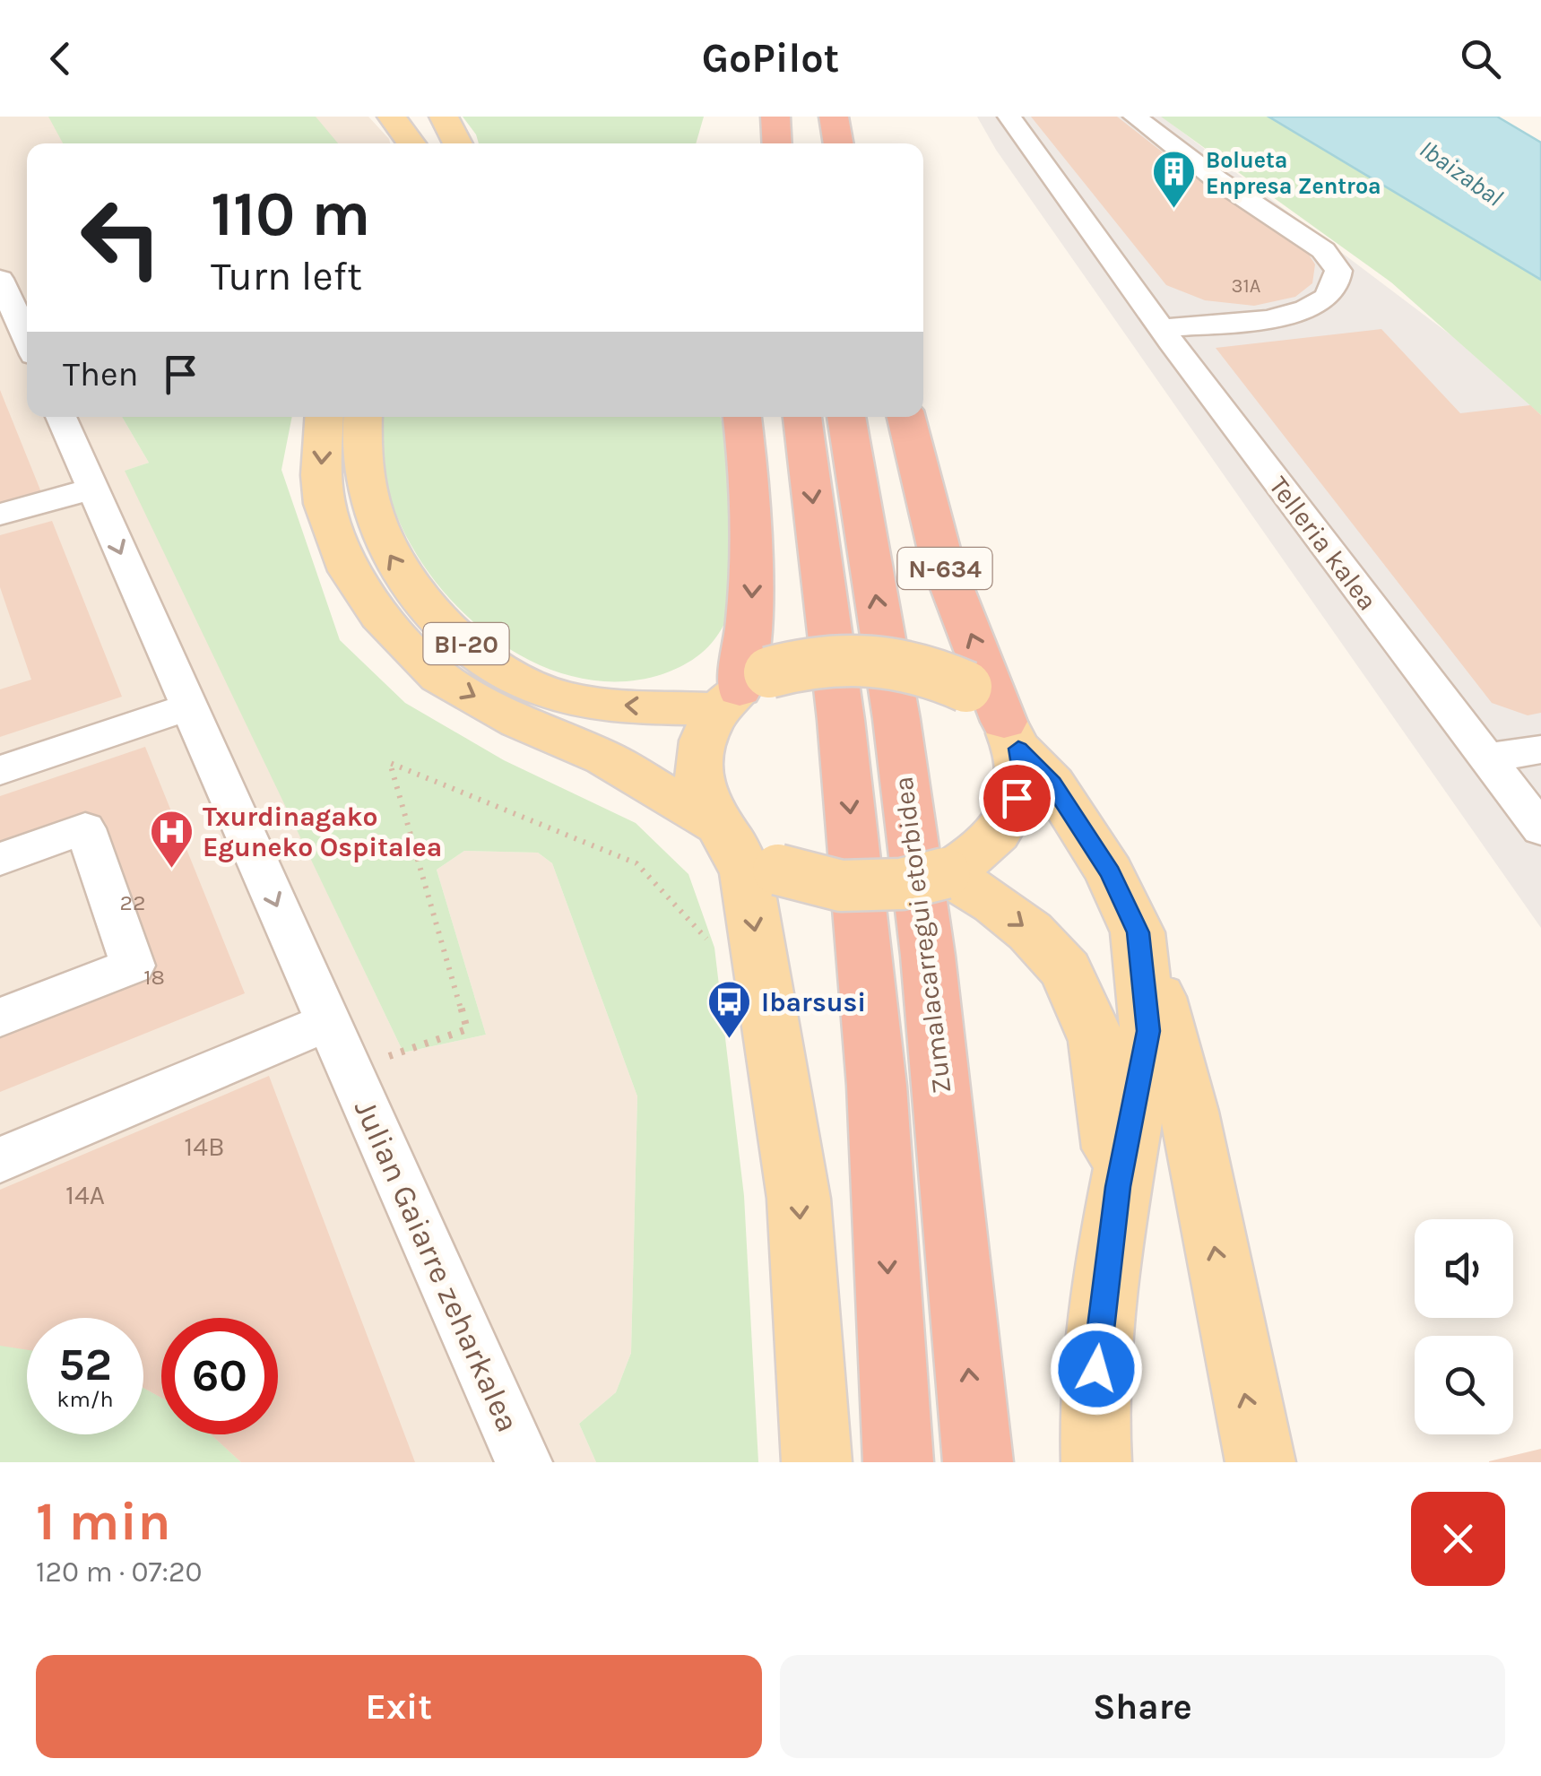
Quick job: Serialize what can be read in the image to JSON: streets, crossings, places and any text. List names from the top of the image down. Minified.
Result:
{"streets":{"highway":["N-634","Zumalacarregui etorbidea"],"main road":["BI-20"],"street":["Telleria kalea","Julian Gaiarre zeharkalea"]},"crossings":[["N-634","BI-20"]],"one_way":["Julian Gaiarre zeharkalea"],"water":["Ibaizabal"],"places":{"building":["Bolueta Enpresa Zentroa"],"hospital":["Txurdinagako Eguneko Ospitalea"],"bus stop":["Ibarsusi"]},"house_numbers":["31A","22","18","14B","14A"],"page":{"header":"GoPilot","turn":["110 m","Turn left"],"then":"Then","speed":"52 km/h","limit":"60","heading":["1 min","120 m · 07:20"],"buttons":["Exit","Share"]}}
